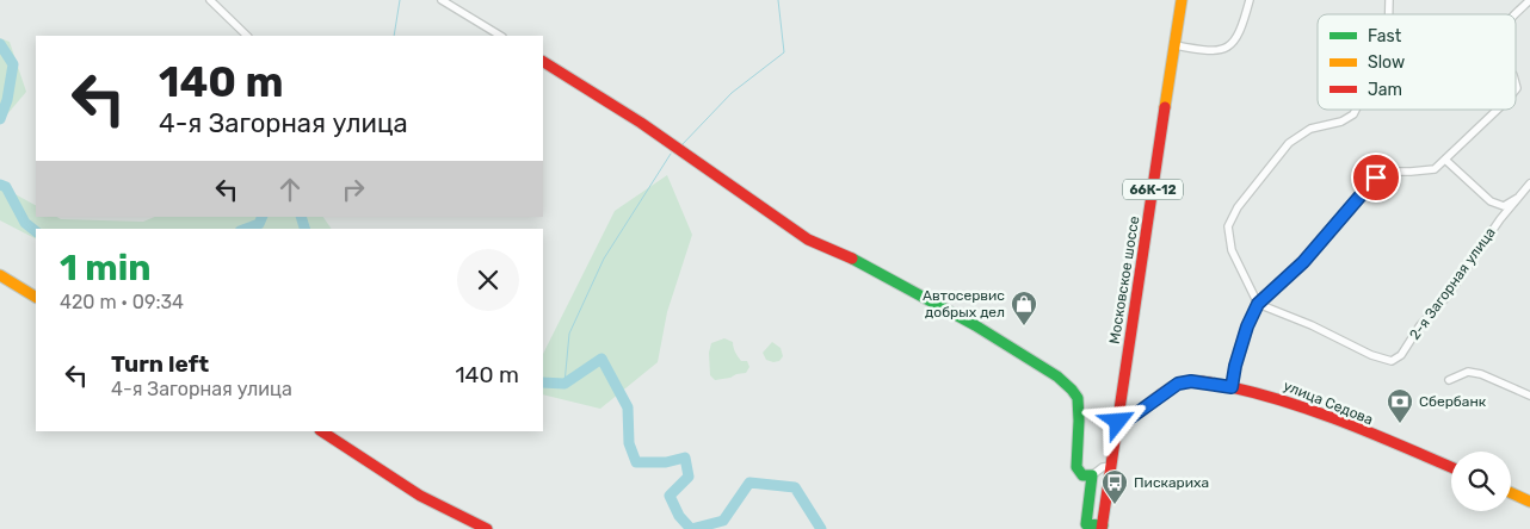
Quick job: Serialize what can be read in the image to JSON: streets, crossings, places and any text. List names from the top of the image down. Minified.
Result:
{"streets":{"street":["66К-12","Московское шоссе","2-я Загорная улица","улица Седова"]},"crossings":[["Московское шоссе","улица Седова"]],"places":{"shop":["Автосервис добрых дел"],"bank":["Сбербанк"],"bus stop":["Пискариха"]},"legend":["Fast","Slow","Jam"],"page":{"turn":["140 m","4-я Загорная улица"],"heading":["1 min","420 m · 09:34"],"list":[{"name":"Turn left","note":"4-я Загорная улица","value":"140 m"}]}}
